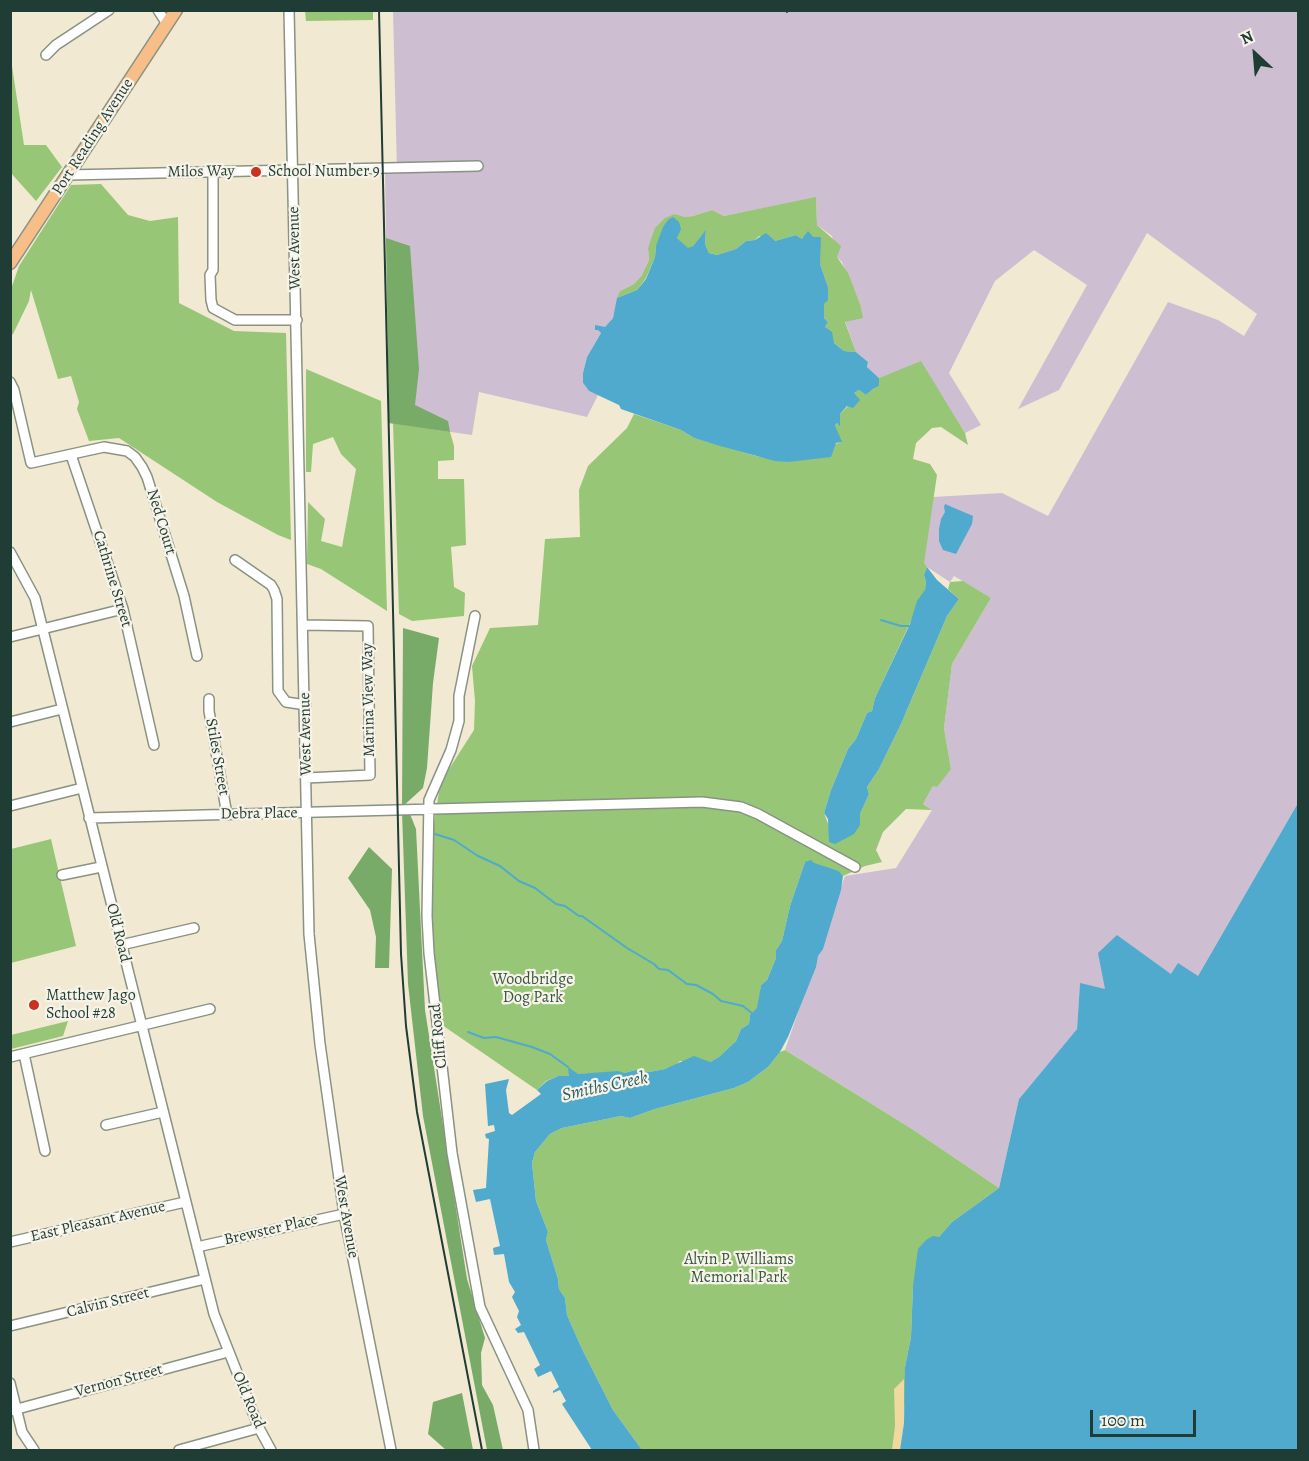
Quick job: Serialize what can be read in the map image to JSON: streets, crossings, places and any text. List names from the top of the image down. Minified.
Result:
{"streets":{"main road":["Port Reading Avenue"],"street":["Milos Way","West Avenue","Ned Court","Cathrine Street","Marina View Way","Stiles Street","Debra Place","Old Road","Cliff Road","East Pleasant Avenue","Brewster Place","Calvin Street","Vernon Street"]},"crossings":[["Port Reading Avenue","Milos Way"],["Milos Way","West Avenue"],["West Avenue","Marina View Way"],["West Avenue","Debra Place"],["West Avenue","Brewster Place"],["Ned Court","Cathrine Street"],["Stiles Street","Debra Place"],["Debra Place","Old Road"],["Debra Place","Cliff Road"],["Old Road","East Pleasant Avenue"],["Old Road","Brewster Place"],["Old Road","Calvin Street"],["Old Road","Vernon Street"]],"water":["Smiths Creek"],"parks":["Woodbridge Dog Park","Alvin P. Williams Memorial Park"],"places":["School Number 9","Matthew Jago School #28"],"scale_bar":"100 m","north":"top left"}
